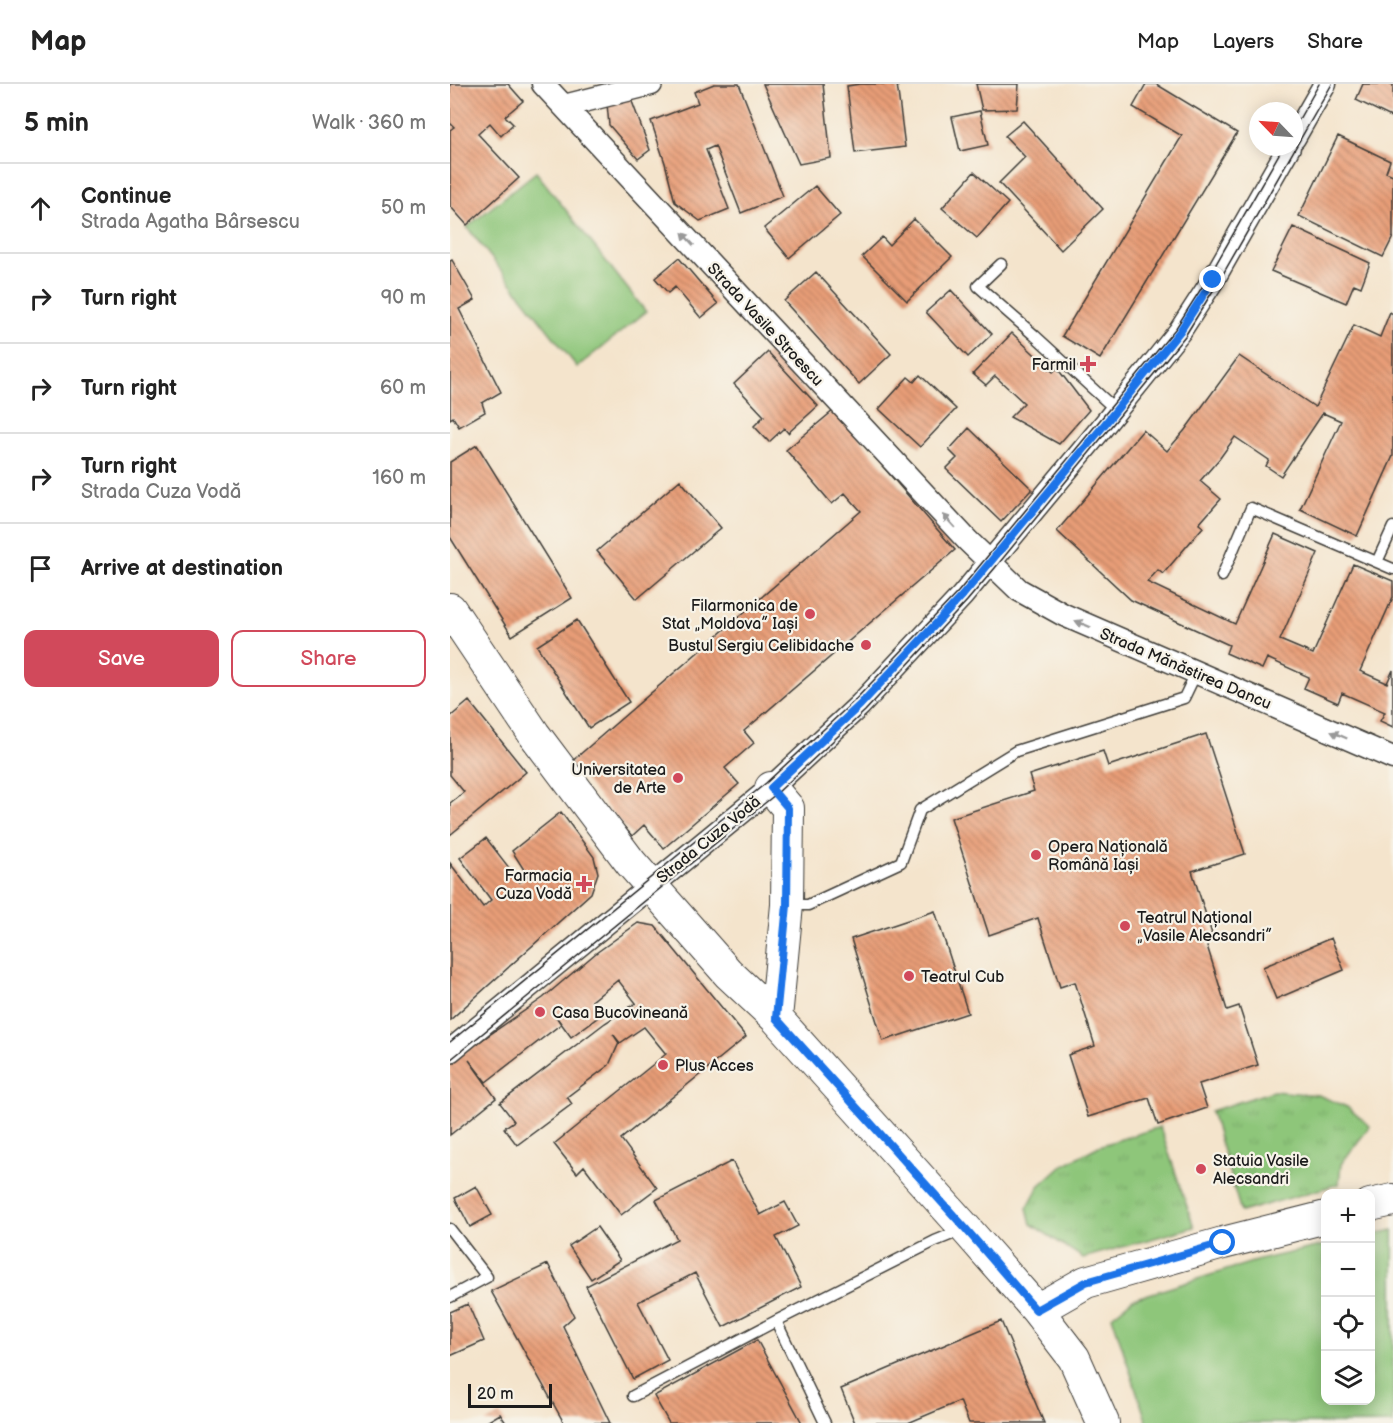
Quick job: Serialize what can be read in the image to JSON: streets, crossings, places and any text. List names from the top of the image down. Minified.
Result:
{"streets":{"street":["Strada Vasile Stroescu","Strada Mănăstirea Dancu","Strada Cuza Vodă"]},"crossings":[["Strada Vasile Stroescu","Strada Mănăstirea Dancu"],["Strada Vasile Stroescu","Strada Cuza Vodă"],["Strada Mănăstirea Dancu","Strada Cuza Vodă"]],"one_way":["Strada Vasile Stroescu","Strada Mănăstirea Dancu"],"places":{"health":["Farmil","Farmacia Cuza Vodă"],"other":["Filarmonica de Stat „Moldova” Iași","Bustul Sergiu Celibidache","Universitatea de Arte","Opera Națională Română Iași","Teatrul Național „Vasile Alecsandri”","Teatrul Cub","Casa Bucovineană","Plus Acces","Statuia Vasile Alecsandri"]},"scale_bar":"20 m","north":"top left","page":{"header":"Map","nav":["Map","Layers","Share"],"heading":["5 min","Walk · 360 m"],"list":[["Continue","Strada Agatha Bârsescu","50 m"],["Turn right","90 m"],["Turn right","60 m"],["Turn right","Strada Cuza Vodă","160 m"],"Arrive at destination"],"buttons":["Save","Share"],"map_buttons":["+","−"],"scale":"20 m"}}
